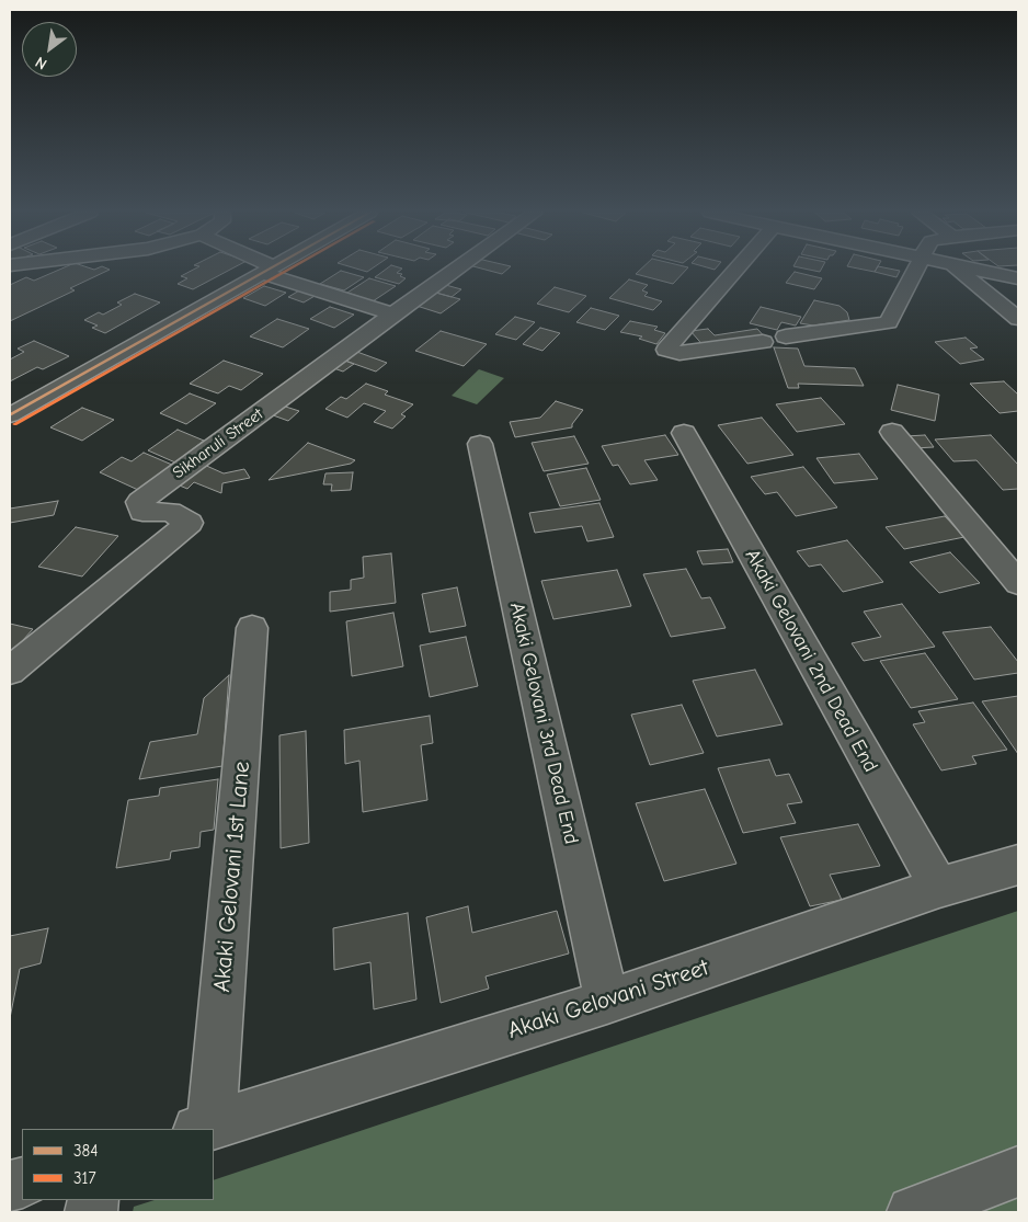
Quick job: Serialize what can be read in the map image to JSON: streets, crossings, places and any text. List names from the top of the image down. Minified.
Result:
{"streets":{"street":["Sikharuli Street","Akaki Gelovani 2nd Dead End","Akaki Gelovani 3rd Dead End","Akaki Gelovani 1st Lane","Akaki Gelovani Street"]},"crossings":[["Akaki Gelovani 2nd Dead End","Akaki Gelovani Street"],["Akaki Gelovani 3rd Dead End","Akaki Gelovani Street"],["Akaki Gelovani 1st Lane","Akaki Gelovani Street"]],"lines":["transit line 384","transit line 317"],"legend":["384","317"],"north":"bottom left"}
